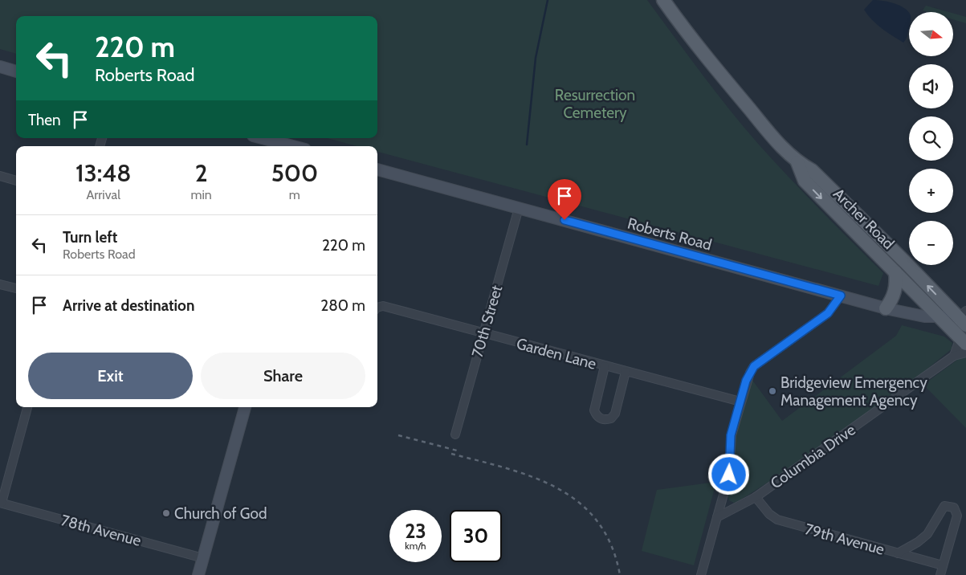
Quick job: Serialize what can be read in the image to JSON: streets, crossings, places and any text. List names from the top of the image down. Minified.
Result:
{"streets":{"main road":["Archer Road"],"street":["Roberts Road","70th Street","Garden Lane","Columbia Drive","78th Avenue","79th Avenue"]},"crossings":[["Archer Road","Roberts Road"],["Roberts Road","70th Street"],["70th Street","Garden Lane"],["Columbia Drive","79th Avenue"]],"parks":["Resurrection Cemetery"],"places":["Bridgeview Emergency Management Agency","Church of God"],"north":"right","page":{"map_buttons":["+","−"],"turn":["220 m","Roberts Road"],"then":"Then","eta":["13:48","Arrival","2","min","500","m"],"list":[{"name":"Turn left","note":"Roberts Road","value":"220 m"},{"name":"Arrive at destination","value":"280 m"}],"buttons":["Exit","Share"],"speed":"23 km/h","limit":"30"}}
